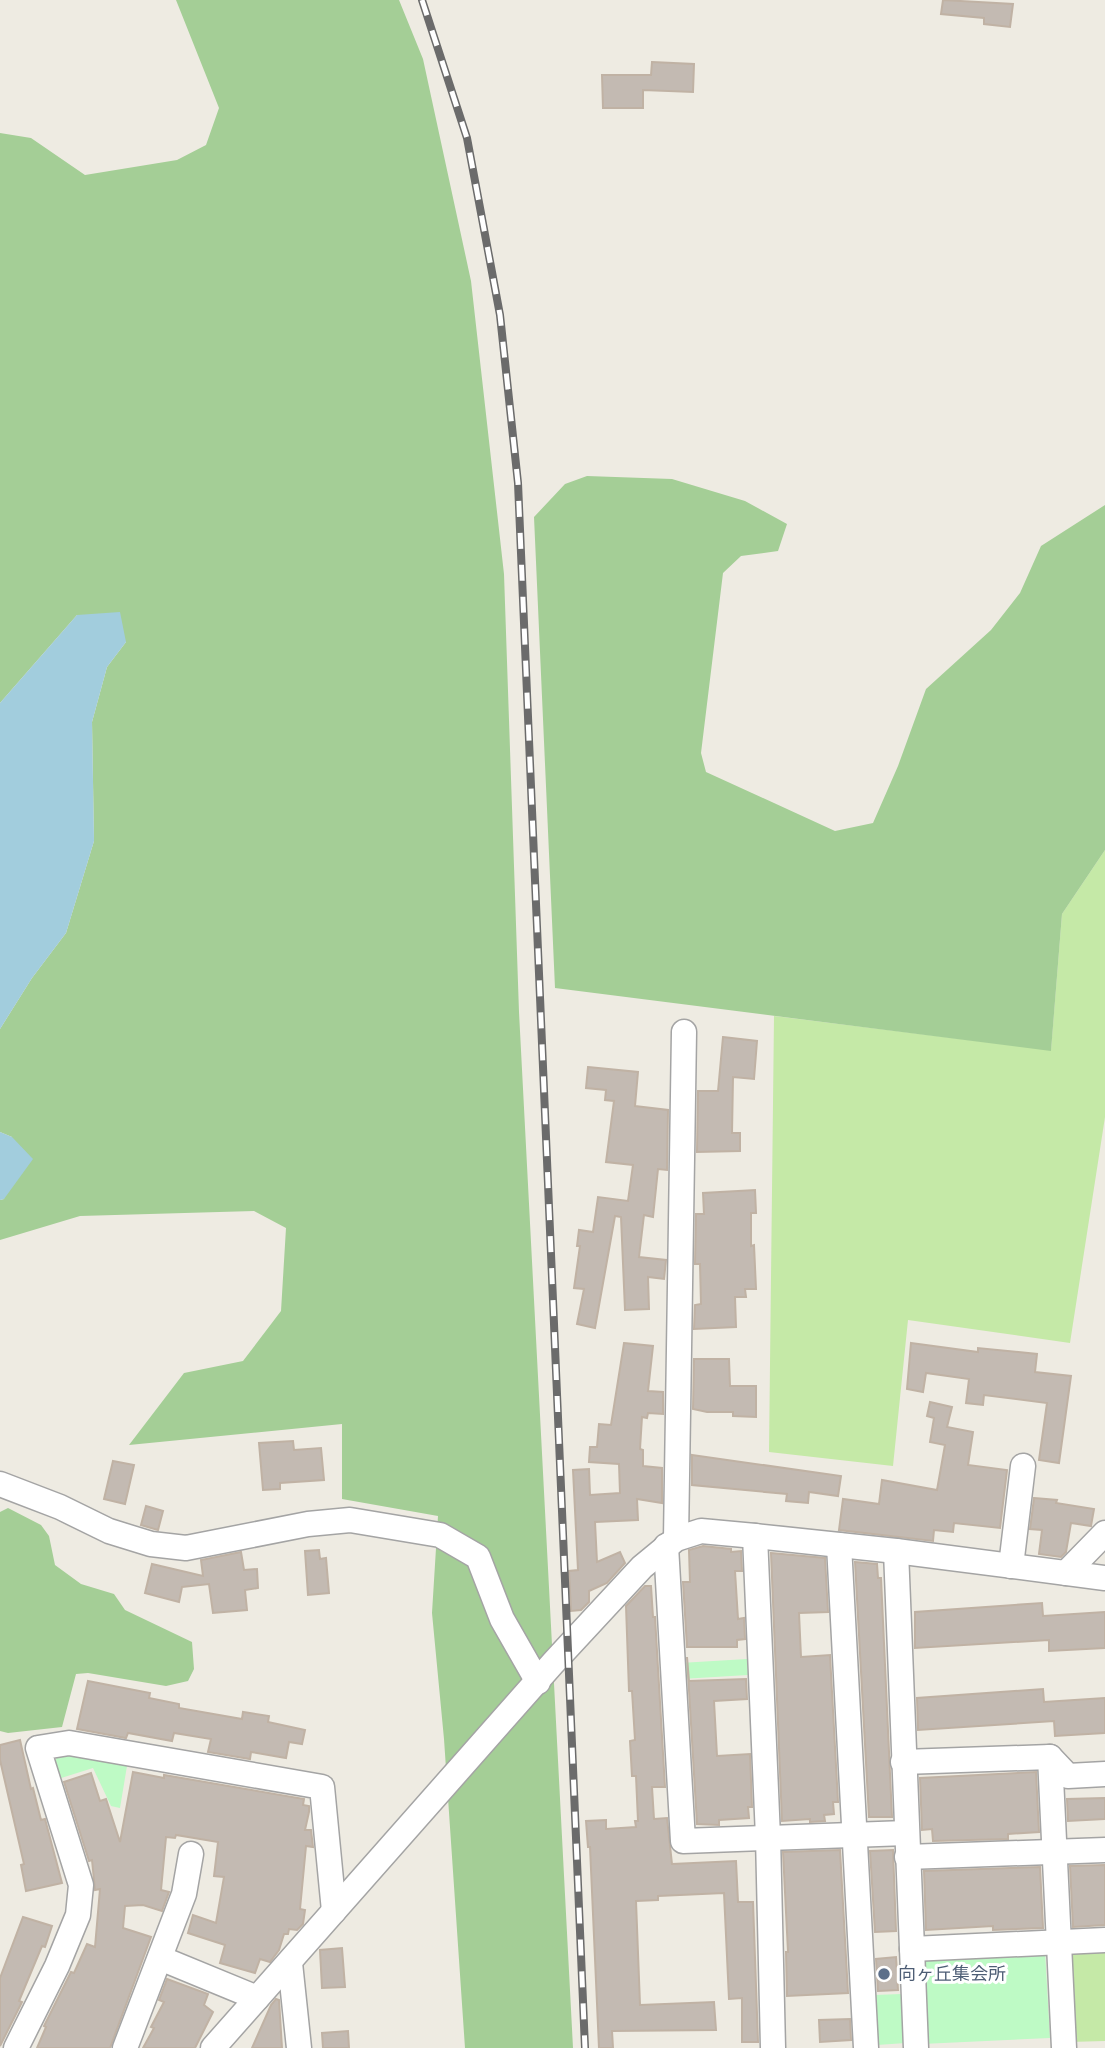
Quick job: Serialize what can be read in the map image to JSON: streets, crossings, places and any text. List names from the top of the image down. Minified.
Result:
{"places":["向ヶ丘集会所"]}
